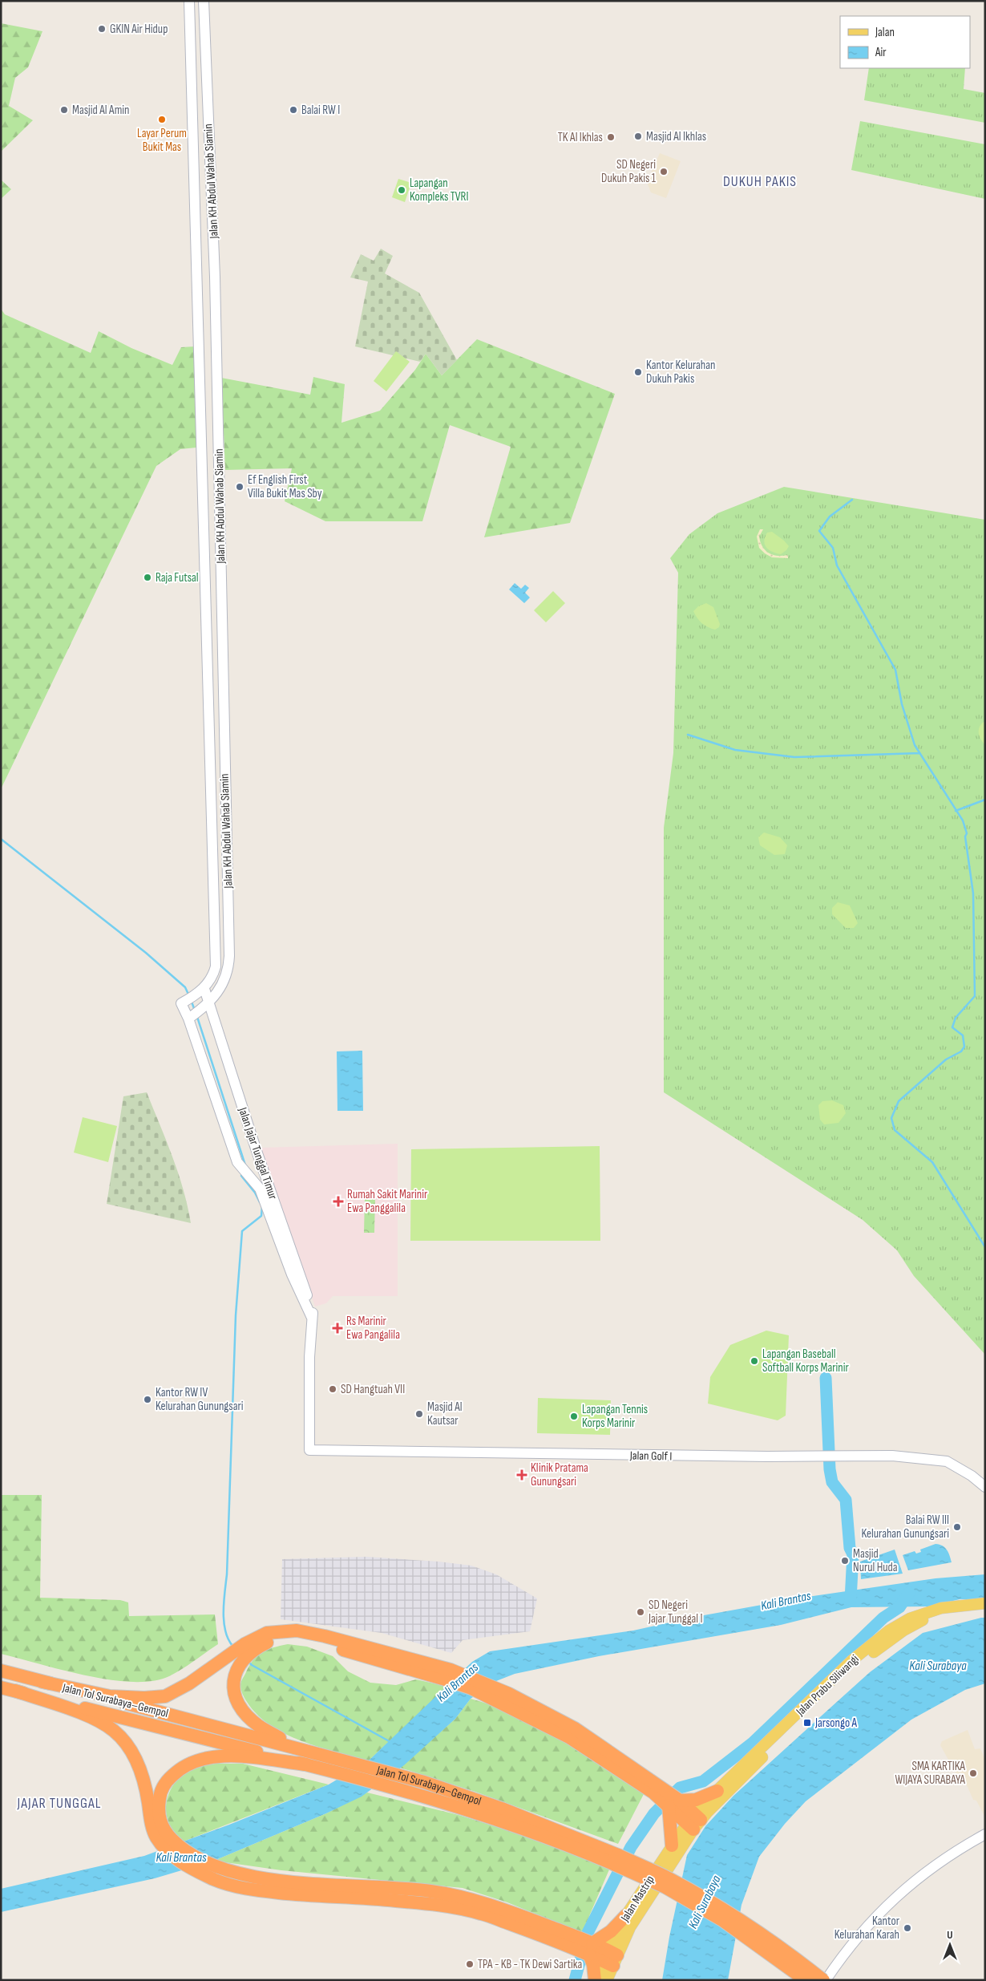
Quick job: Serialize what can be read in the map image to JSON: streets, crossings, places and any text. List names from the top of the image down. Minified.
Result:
{"streets":{"highway":["Jalan Tol Surabaya–Gempol"],"main road":["Jalan KH Abdul Wahab Siamin","Jalan Jajar Tunggal Timur","Jalan Golf I","Jalan Prabu Siliwangi","Jalan Mastrip"]},"crossings":[["Jalan KH Abdul Wahab Siamin","Jalan Jajar Tunggal Timur"],["Jalan Jajar Tunggal Timur","Jalan Golf I"],["Jalan Prabu Siliwangi","Jalan Mastrip"]],"districts":["DUKUH PAKIS","JAJAR TUNGGAL"],"water":["Kali Brantas","Kali Surabaya"],"places":{"other":["GKIN Air Hidup","Masjid Al Amin","Balai RW I","Layar Perum Bukit Mas","Masjid Al Ikhlas","TK Al Ikhlas","SD Negeri Dukuh Pakis 1","Lapangan Kompleks TVRI","Kantor Kelurahan Dukuh Pakis","Ef English First Villa Bukit Mas Sby","Raja Futsal","Lapangan Baseball Softball Korps Marinir","SD Hangtuah VII","Kantor RW IV Kelurahan Gunungsari","Masjid Al Kautsar","Lapangan Tennis Korps Marinir","Balai RW III Kelurahan Gunungsari","Masjid Nurul Huda","SD Negeri Jajar Tunggal I","SMA KARTIKA WIJAYA SURABAYA","Kantor Kelurahan Karah","TPA - KB - TK Dewi Sartika"],"health":["Rumah Sakit Marinir Ewa Panggalila","Rs Marinir Ewa Pangalila","Klinik Pratama Gunungsari"],"transit":["Jarsongo A"]},"legend":["Jalan","Air"],"north":"top"}
